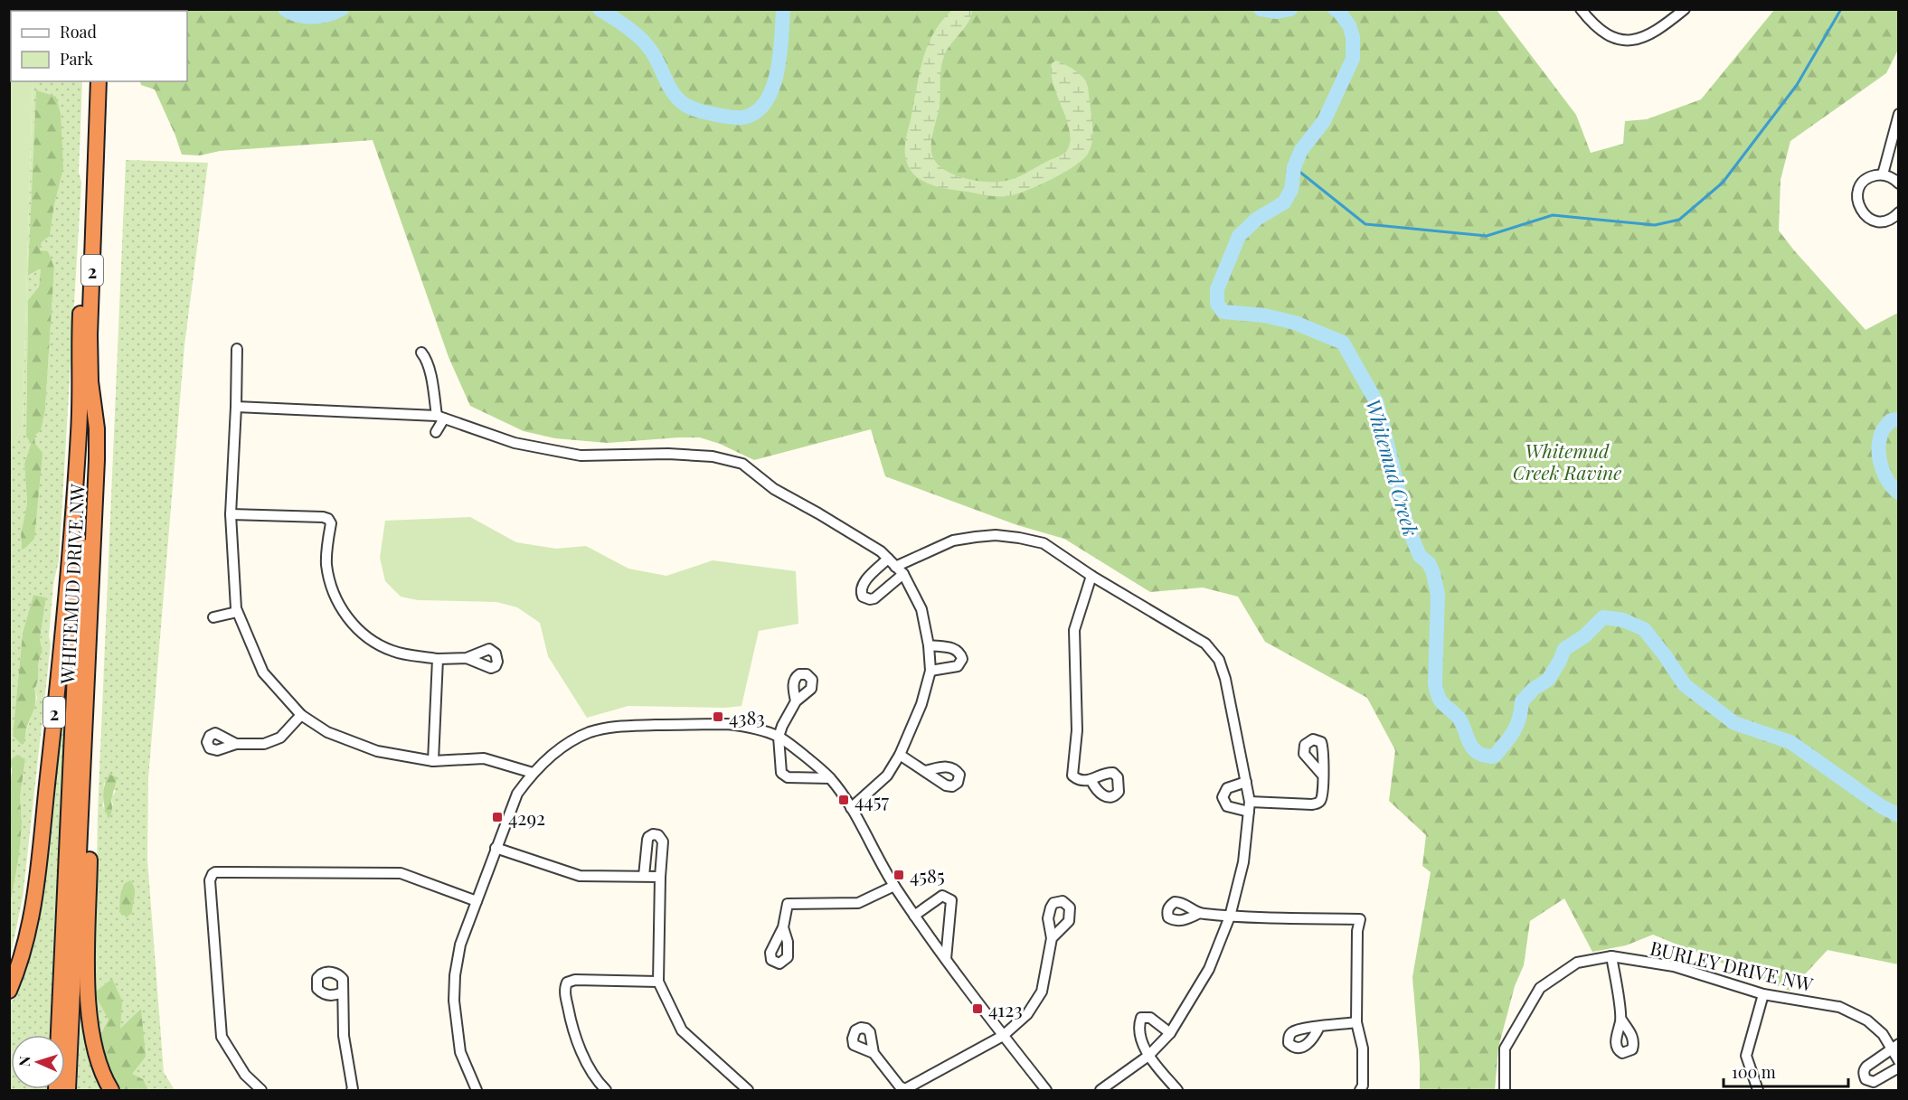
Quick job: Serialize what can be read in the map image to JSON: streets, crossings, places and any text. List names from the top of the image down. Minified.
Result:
{"streets":{"highway":["2","WHITEMUD DRIVE NW"],"street":["BURLEY DRIVE NW"]},"water":["Whitemud Creek"],"parks":["Whitemud Creek Ravine"],"places":{"transit":["4383","4457","4292","4585","4123"]},"legend":["Road","Park"],"scale_bar":"100 m","north":"left"}
